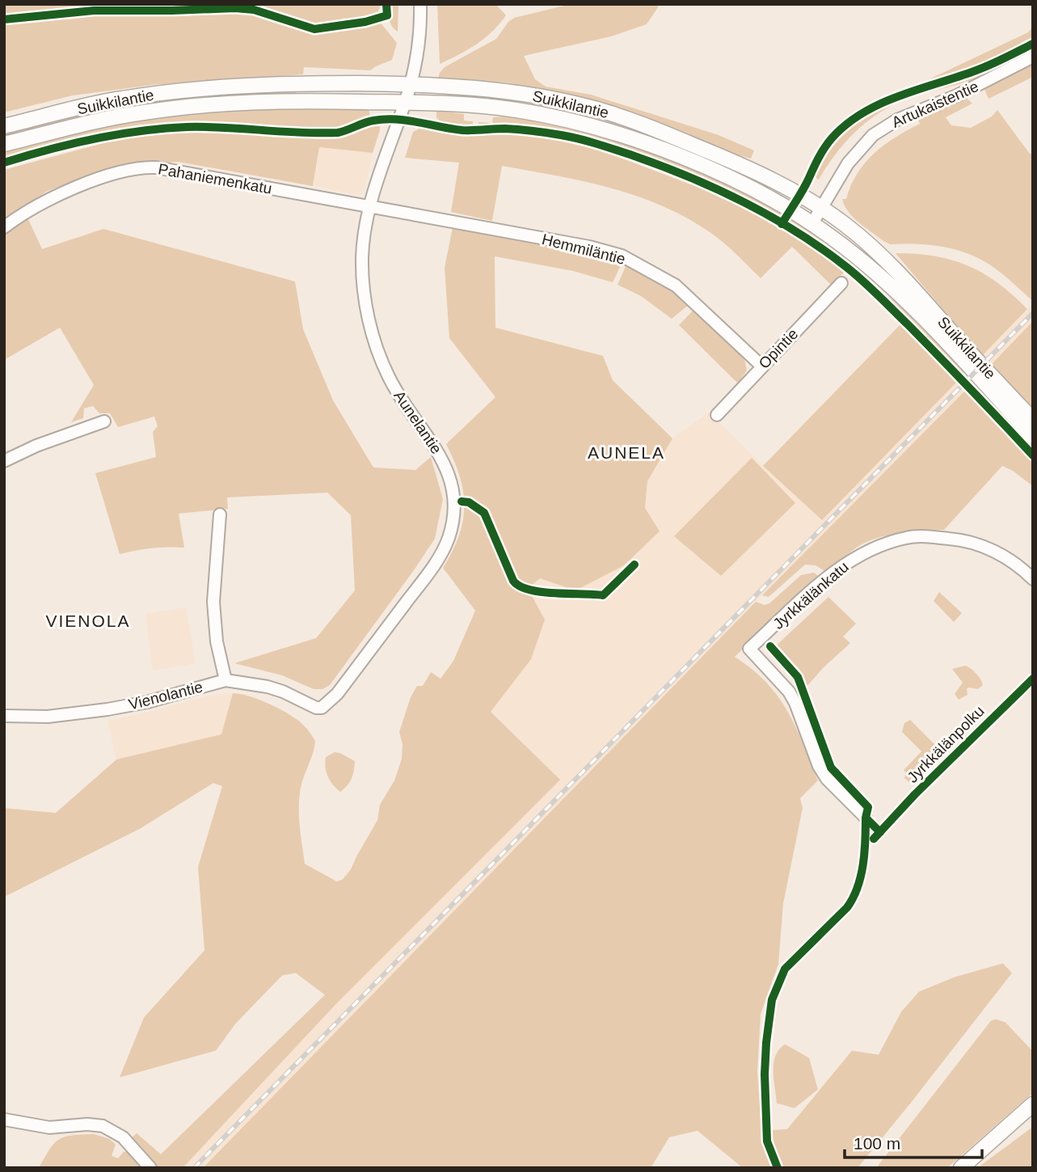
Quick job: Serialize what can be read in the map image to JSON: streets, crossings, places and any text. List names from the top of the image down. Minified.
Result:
{"streets":{"main road":["Suikkilantie"],"street":["Artukaistentie","Pahaniemenkatu","Hemmiläntie","Opintie","Aunelantie","Jyrkkälänkatu","Vienolantie"],"cycle path":["Jyrkkälänpolku"]},"crossings":[["Suikkilantie","Artukaistentie"],["Suikkilantie","Aunelantie"],["Pahaniemenkatu","Hemmiläntie"],["Pahaniemenkatu","Aunelantie"],["Hemmiläntie","Opintie"],["Hemmiläntie","Aunelantie"],["Aunelantie","Vienolantie"]],"districts":["AUNELA","VIENOLA"],"scale_bar":"100 m"}
